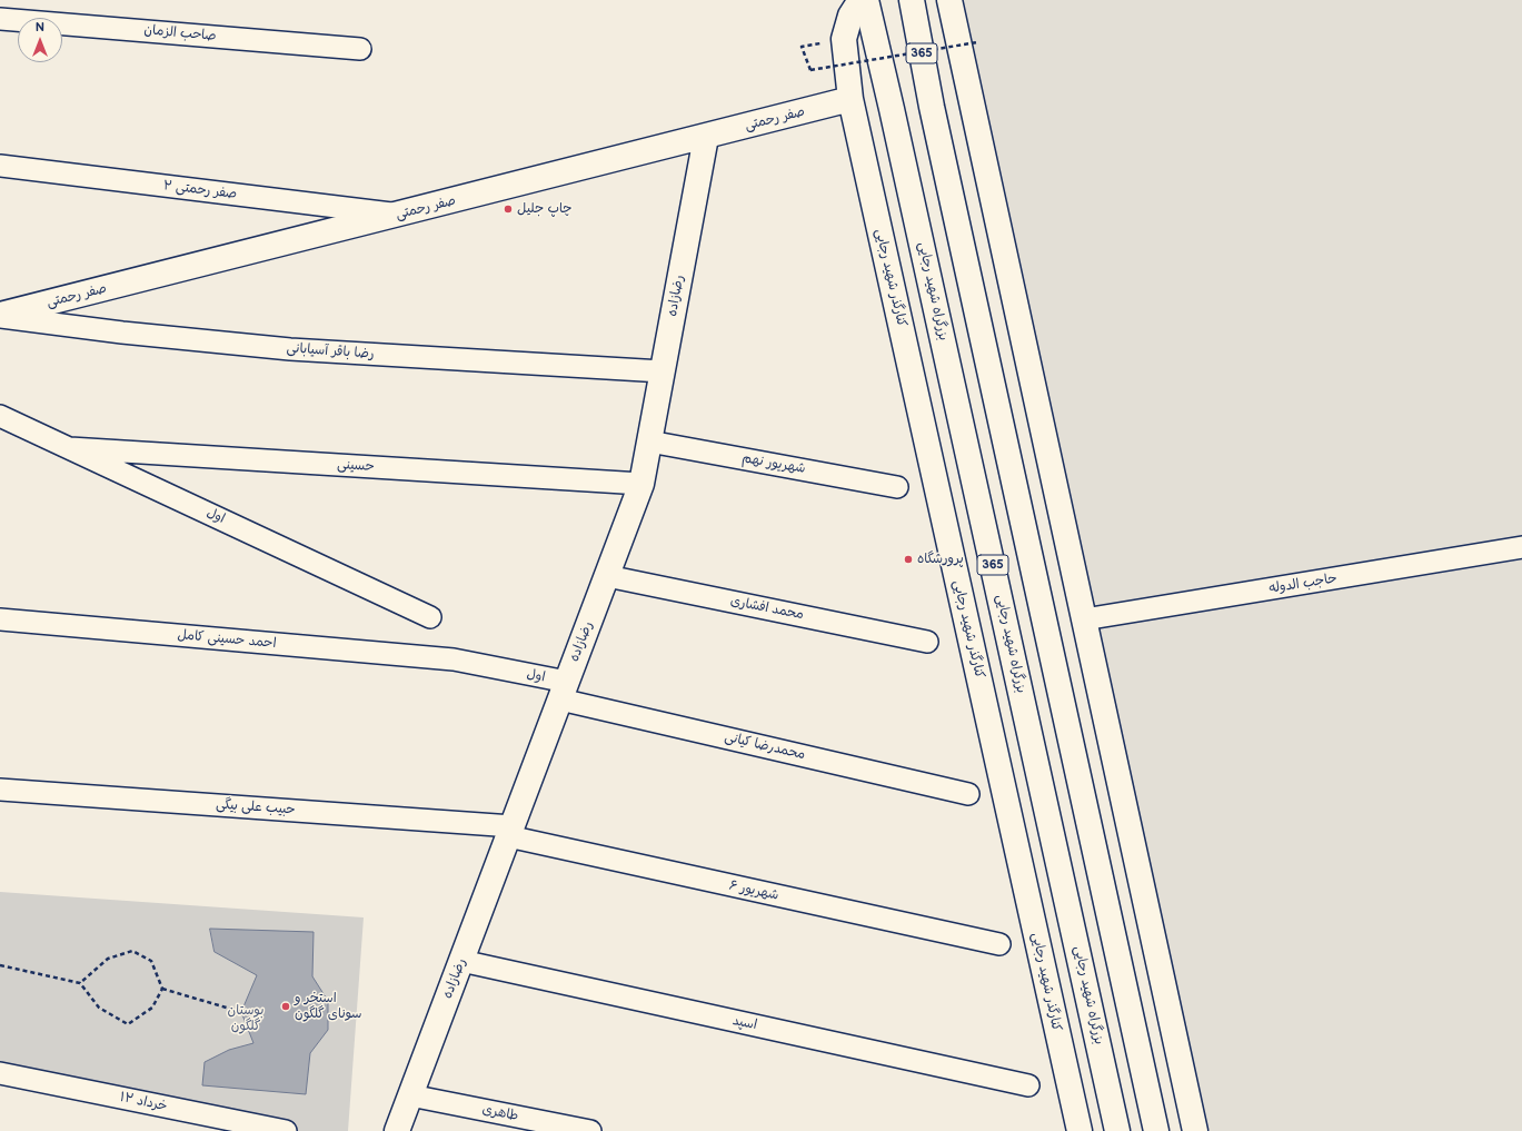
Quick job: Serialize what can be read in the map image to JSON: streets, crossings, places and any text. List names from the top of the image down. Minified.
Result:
{"streets":{"main road":["365","صفر رحمتی","کنارگذر شهید رجایی","بزرگراه شهید رجایی","رضازاده"],"street":["صاحب الزمان","صفر رحمتی ۲","رضا باقر آسیابانی","شهریور نهم","حسینی","اول","حاجب الدوله","محمد افشاری","احمد حسینی کامل","محمدرضا کیانی","حبیب علی بیگی","شهریور ۶","اسپد","خرداد ۱۲","طاهری"]},"crossings":[["صفر رحمتی","صفر رحمتی ۲"],["صفر رحمتی","کنارگذر شهید رجایی"],["صفر رحمتی","رضازاده"],["صفر رحمتی","رضا باقر آسیابانی"],["رضازاده","رضا باقر آسیابانی"],["رضازاده","شهریور نهم"],["رضازاده","حسینی"],["رضازاده","اول"],["رضازاده","محمد افشاری"],["رضازاده","محمدرضا کیانی"],["رضازاده","حبیب علی بیگی"],["رضازاده","شهریور ۶"],["رضازاده","اسپد"],["رضازاده","طاهری"],["حسینی","اول"],["اول","احمد حسینی کامل"],["اول","محمدرضا کیانی"],["حبیب علی بیگی","شهریور ۶"]],"parks":["بوستان گلگون"],"places":["چاپ جلیل","پرورشگاه","استخر و سونای گلگون"],"north":"top"}
